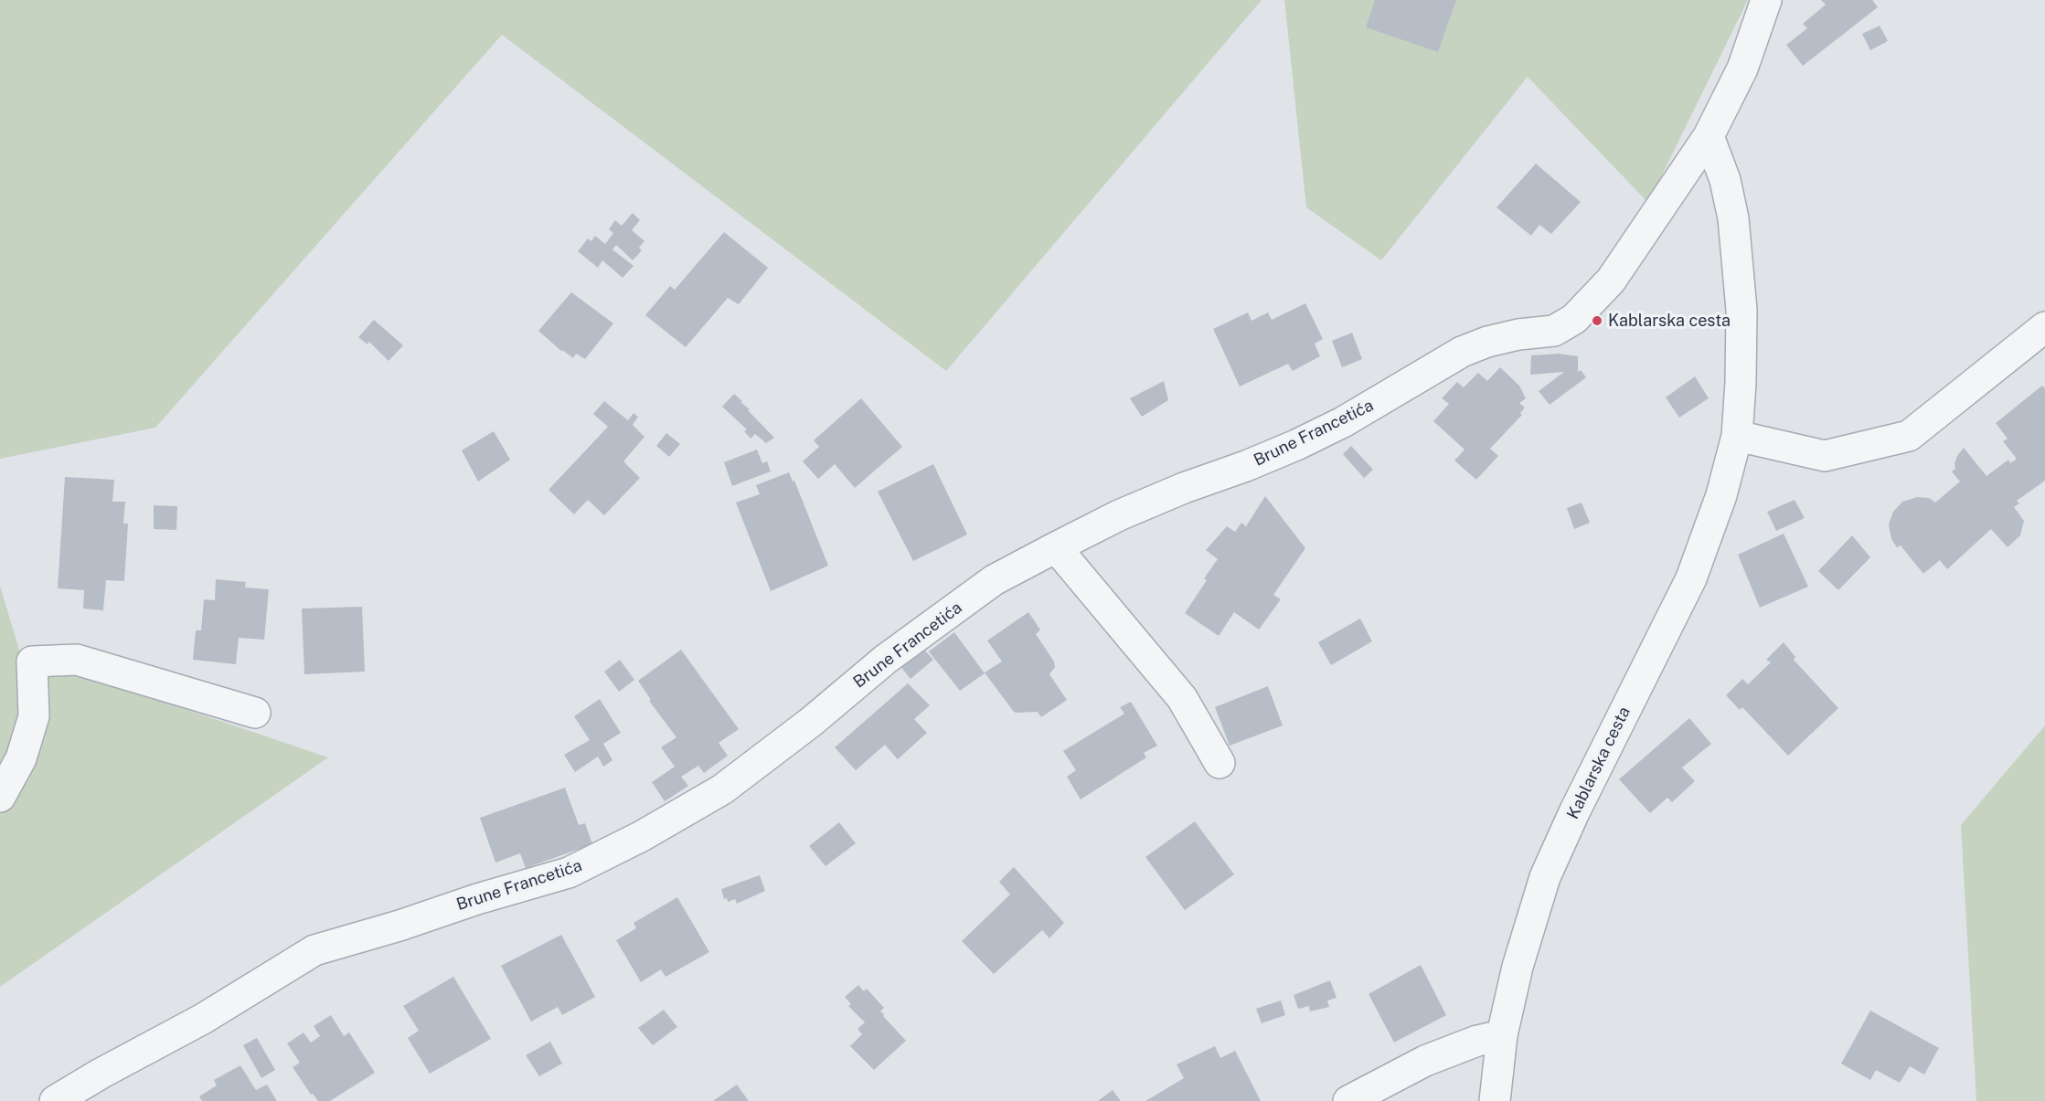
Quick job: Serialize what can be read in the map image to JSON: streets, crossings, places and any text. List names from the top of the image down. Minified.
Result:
{"streets":{"street":["Brune Francetića","Kablarska cesta"]},"crossings":[["Brune Francetića","Kablarska cesta"]],"places":["Kablarska cesta"]}
